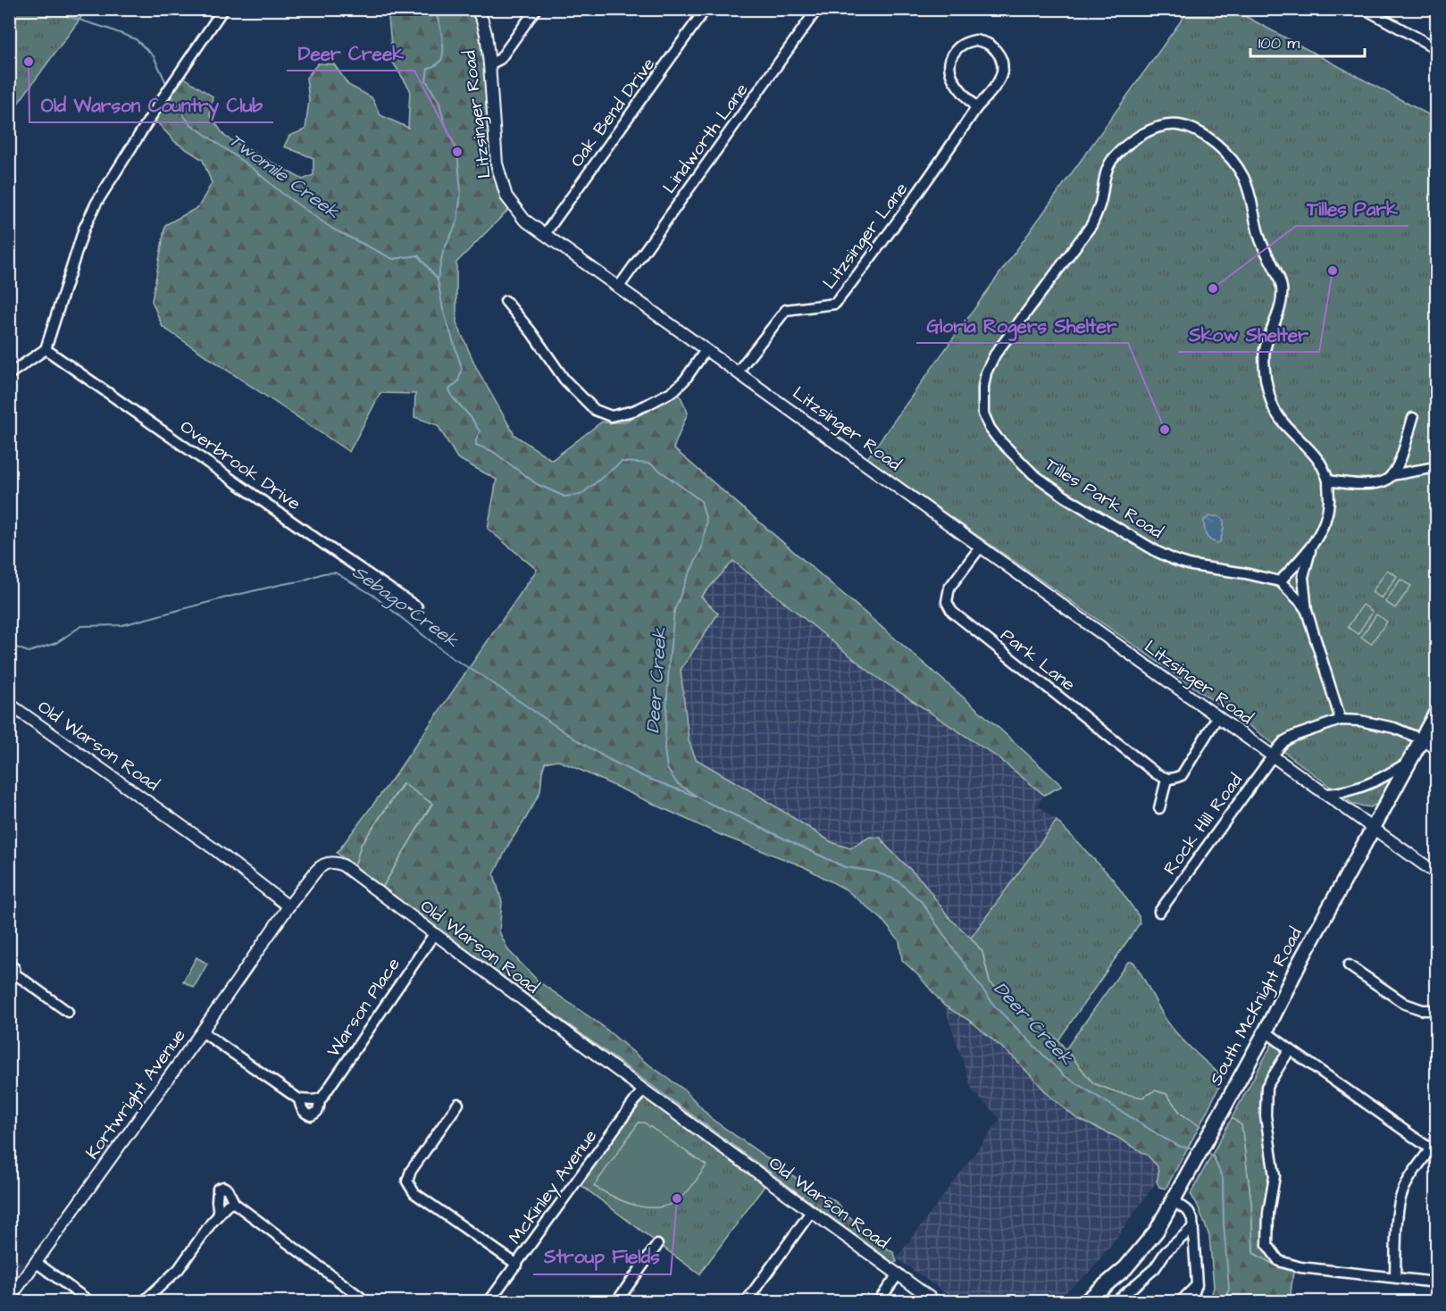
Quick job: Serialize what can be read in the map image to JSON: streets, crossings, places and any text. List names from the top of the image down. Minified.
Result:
{"streets":{"main road":["South McKnight Road"],"street":["Oak Bend Drive","Litzsinger Road","Lindworth Lane","Litzsinger Lane","Overbrook Drive","Tilles Park Road","Park Lane","Old Warson Road","Rock Hill Road","Warson Place","Kortwright Avenue","McKinley Avenue"]},"crossings":[["Oak Bend Drive","Litzsinger Road"],["Litzsinger Road","Lindworth Lane"],["Litzsinger Road","Litzsinger Lane"],["Litzsinger Road","Park Lane"],["Litzsinger Road","Rock Hill Road"],["Litzsinger Road","South McKnight Road"],["Old Warson Road","Warson Place"],["Old Warson Road","Kortwright Avenue"],["Old Warson Road","McKinley Avenue"],["Warson Place","Kortwright Avenue"]],"water":["Twomile Creek","Sebago Creek","Deer Creek"],"places":["Old Warson Country Club","Deer Creek","Skow Shelter","Tilles Park","Gloria Rogers Shelter","Stroup Fields"],"scale_bar":"100 m"}
